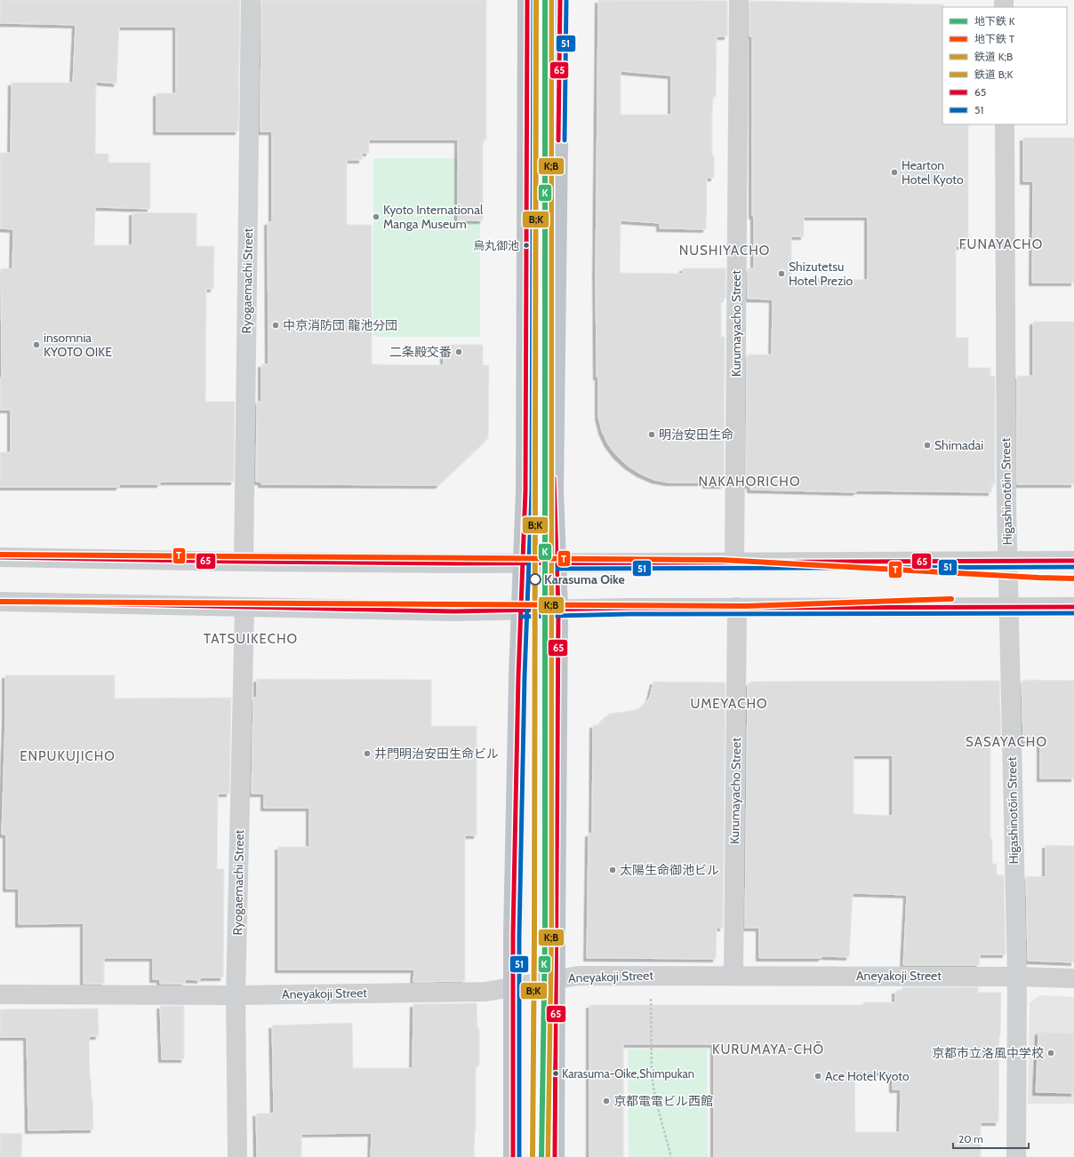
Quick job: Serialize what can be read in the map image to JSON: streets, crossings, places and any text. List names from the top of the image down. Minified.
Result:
{"streets":{"street":["Ryogaemachi Street","Kurumayacho Street","Higashinotōin Street","Aneyakoji Street"]},"crossings":[["Ryogaemachi Street","Aneyakoji Street"],["Kurumayacho Street","Aneyakoji Street"],["Higashinotōin Street","Aneyakoji Street"]],"districts":["FUNAYACHO","NUSHIYACHO","NAKAHORICHO","TATSUIKECHO","UMEYACHO","SASAYACHO","ENPUKUJICHO","KURUMAYA-CHŌ"],"places":["Hearton Hotel Kyoto","Kyoto International Manga Museum","烏丸御池","Shizutetsu Hotel Prezio","中京消防団 龍池分団","insomnia KYOTO OIKE","二条殿交番","明治安田生命","Shimadai","Karasuma Oike","井門明治安田生命ビル","太陽生命御池ビル","京都市立洛風中学校","Karasuma-Oike,Shimpukan","Ace Hotel Kyoto","京都電電ビル西館"],"lines":["metro line K","rail line K;B","rail line B;K","transit line 65","transit line 51","metro line T"],"legend":["地下鉄 K","地下鉄 T","鉄道 K;B","鉄道 B;K","65","51"],"scale_bar":"20 m"}
